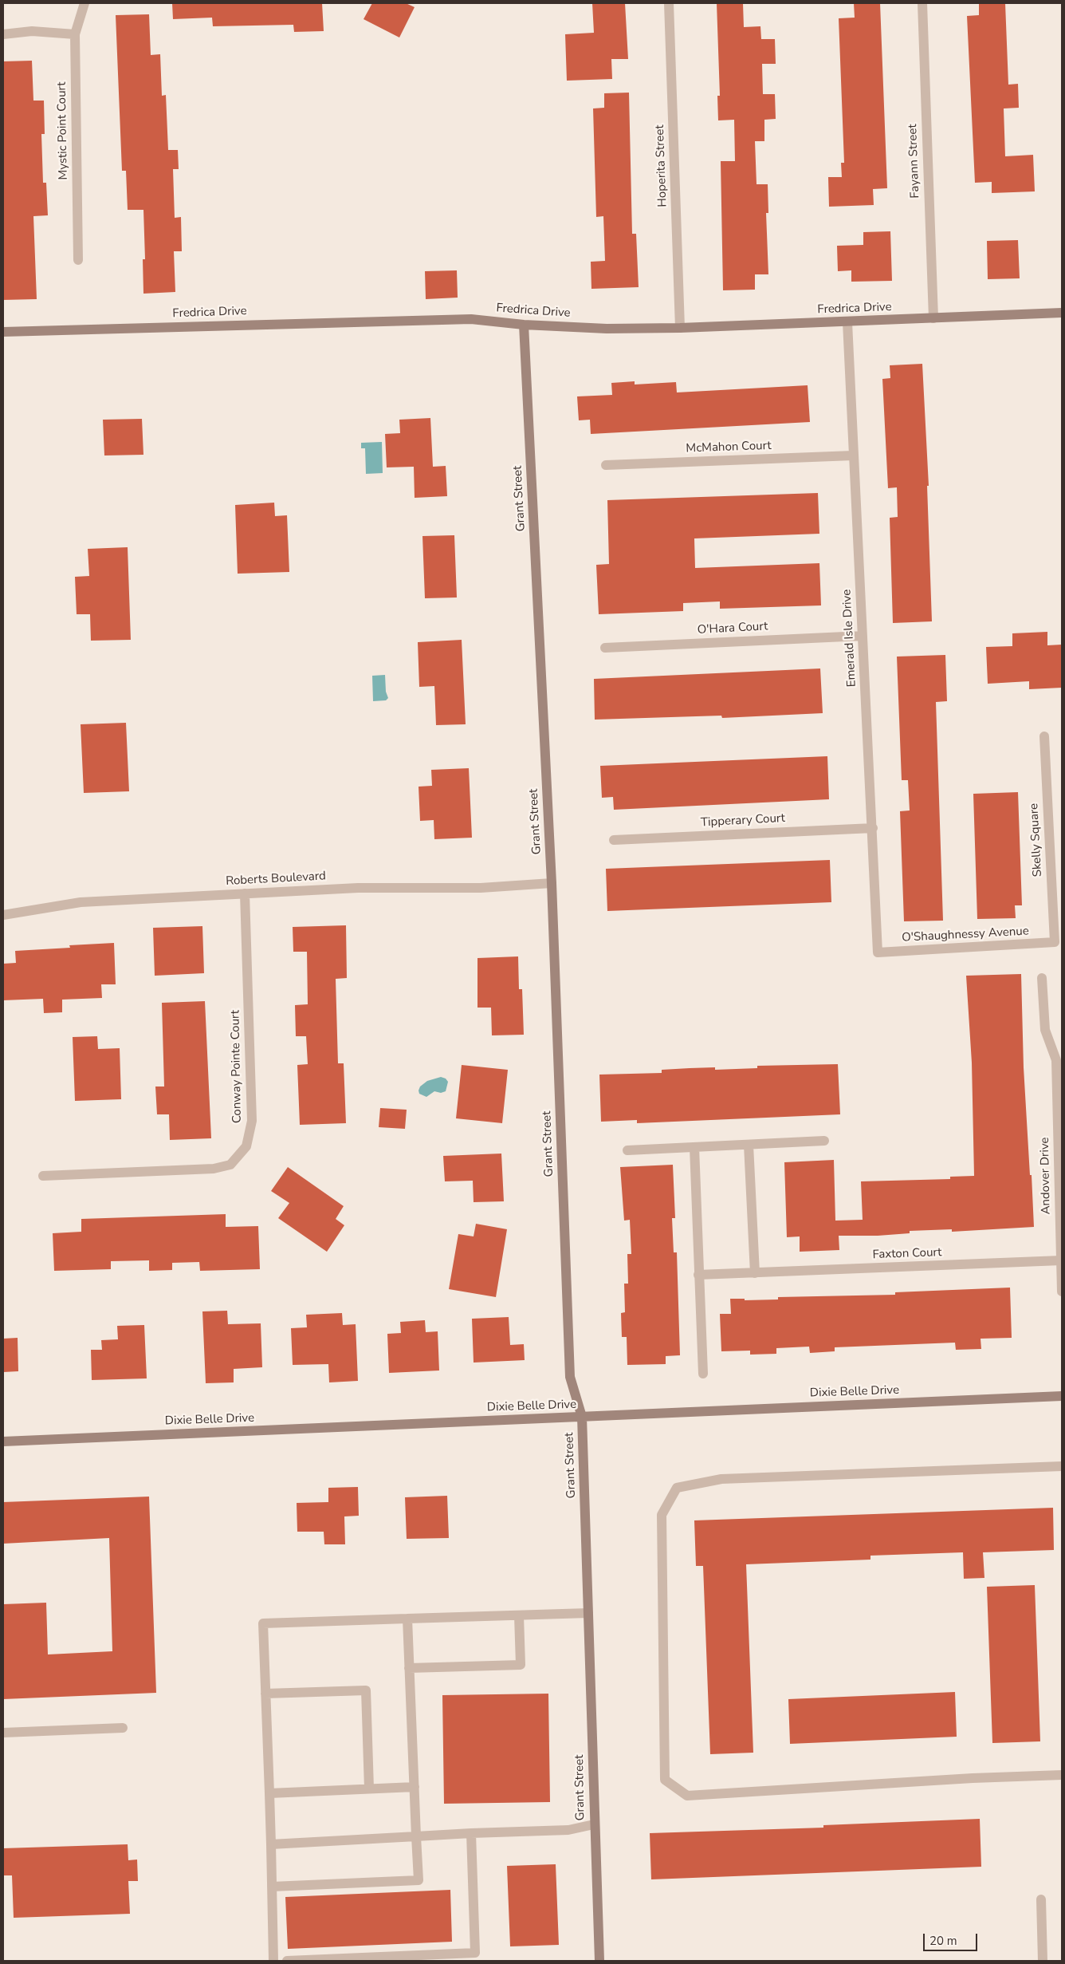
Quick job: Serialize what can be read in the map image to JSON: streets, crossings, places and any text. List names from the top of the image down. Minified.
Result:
{"streets":{"street":["Mystic Point Court","Fayann Street","Hoperita Street","Fredrica Drive","McMahon Court","Grant Street","O'Hara Court","Emerald Isle Drive","Tipperary Court","Skelly Square","Roberts Boulevard","O'Shaughnessy Avenue","Conway Pointe Court","Andover Drive","Faxton Court","Dixie Belle Drive"]},"crossings":[["Fayann Street","Fredrica Drive"],["Hoperita Street","Fredrica Drive"],["Fredrica Drive","Grant Street"],["Fredrica Drive","Emerald Isle Drive"],["McMahon Court","Emerald Isle Drive"],["Grant Street","Roberts Boulevard"],["Grant Street","Dixie Belle Drive"],["O'Hara Court","Emerald Isle Drive"],["Emerald Isle Drive","Tipperary Court"],["Emerald Isle Drive","O'Shaughnessy Avenue"],["Skelly Square","O'Shaughnessy Avenue"],["Roberts Boulevard","Conway Pointe Court"],["Andover Drive","Faxton Court"]],"scale_bar":"20 m"}
